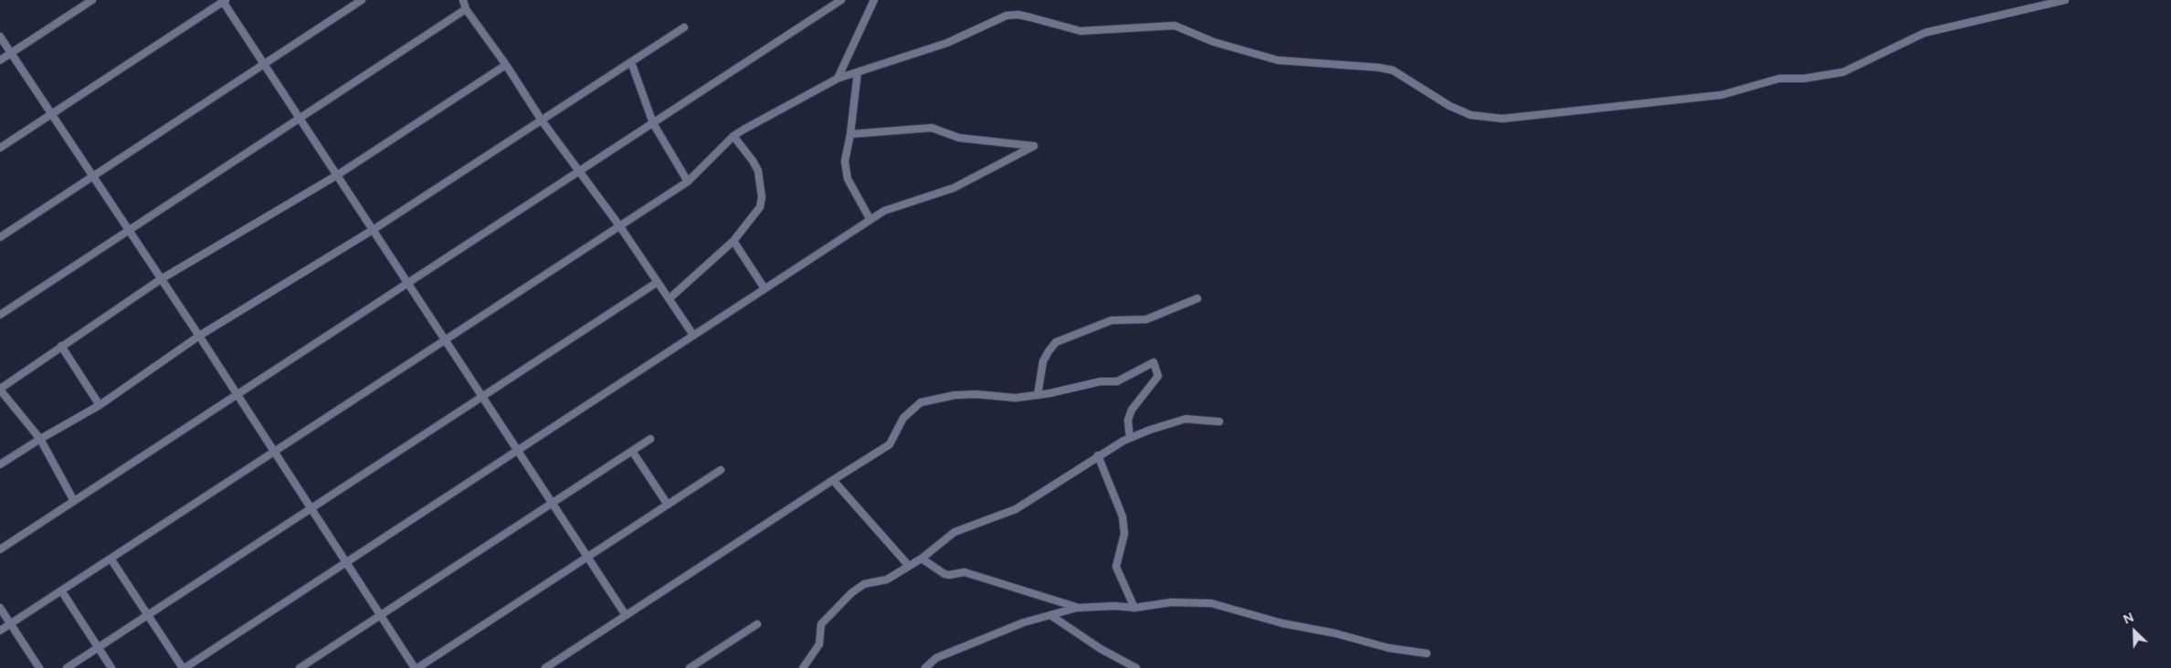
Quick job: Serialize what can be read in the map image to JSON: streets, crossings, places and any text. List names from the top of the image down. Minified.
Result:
{"north":"top left"}
